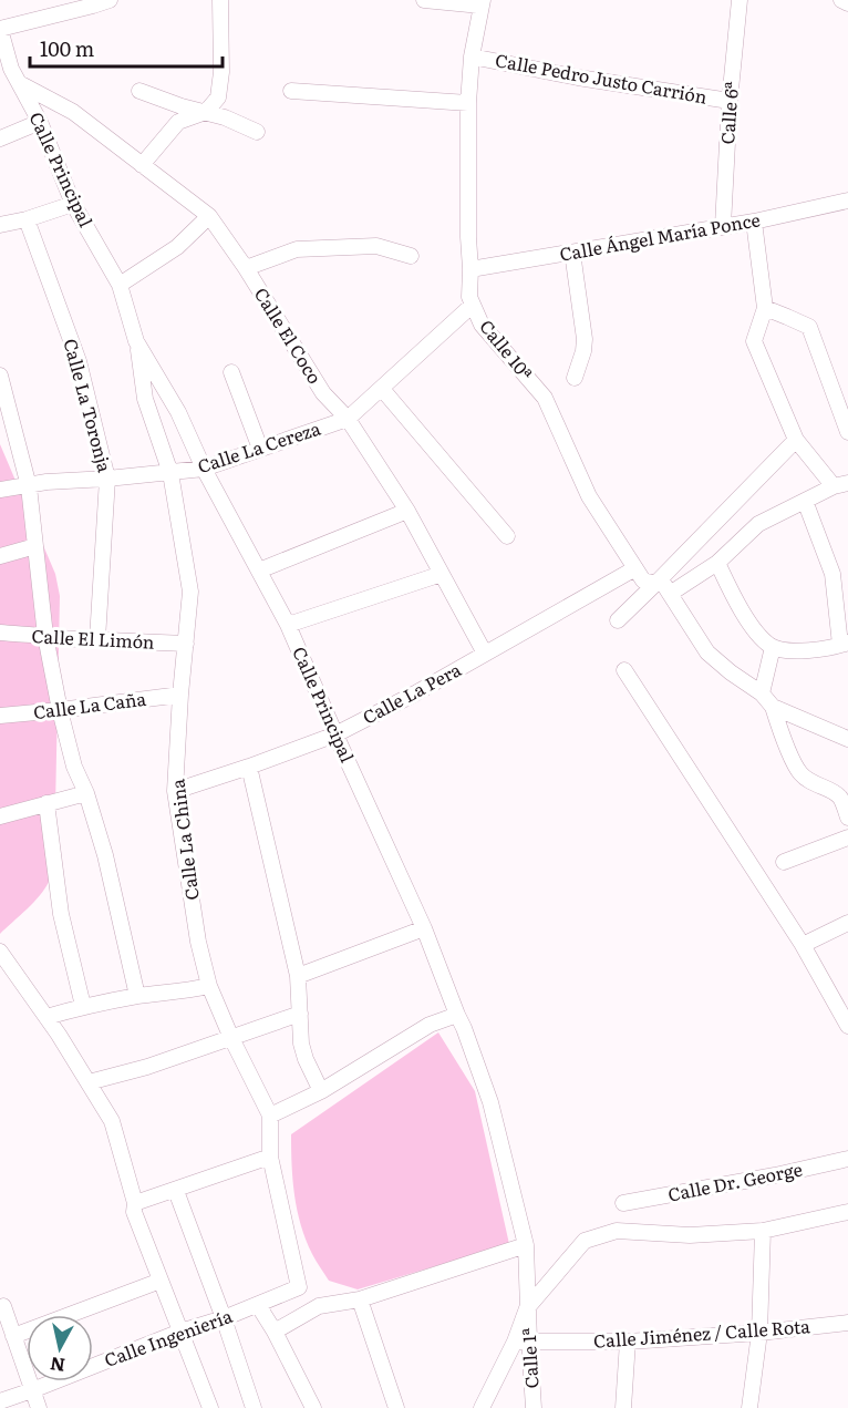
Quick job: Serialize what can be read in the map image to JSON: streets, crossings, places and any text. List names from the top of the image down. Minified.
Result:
{"streets":{"street":["Calle Pedro Justo Carrión","Calle 6ª","Calle Principal","Calle Ángel María Ponce","Calle El Coco","Calle 10ª","Calle La Toronja","Calle La Cereza","Calle El Limón","Calle La Pera","Calle La Caña","Calle La China","Calle Dr. George","Calle Jiménez / Calle Rota","Calle Ingeniería","Calle 1ª"]},"crossings":[["Calle Pedro Justo Carrión","Calle 6ª"],["Calle Pedro Justo Carrión","Calle 10ª"],["Calle 6ª","Calle Ángel María Ponce"],["Calle Principal","Calle El Coco"],["Calle Principal","Calle La Cereza"],["Calle Principal","Calle La Pera"],["Calle Principal","Calle La China"],["Calle Principal","Calle 1ª"],["Calle Ángel María Ponce","Calle 10ª"],["Calle El Coco","Calle La Cereza"],["Calle El Coco","Calle La Pera"],["Calle 10ª","Calle La Cereza"],["Calle 10ª","Calle La Pera"],["Calle La Toronja","Calle La Cereza"],["Calle La Toronja","Calle El Limón"],["Calle La Cereza","Calle La China"],["Calle El Limón","Calle La China"],["Calle La Pera","Calle La China"],["Calle La Caña","Calle La China"],["Calle La China","Calle Ingeniería"],["Calle Jiménez / Calle Rota","Calle 1ª"]],"scale_bar":"100 m","north":"bottom"}
